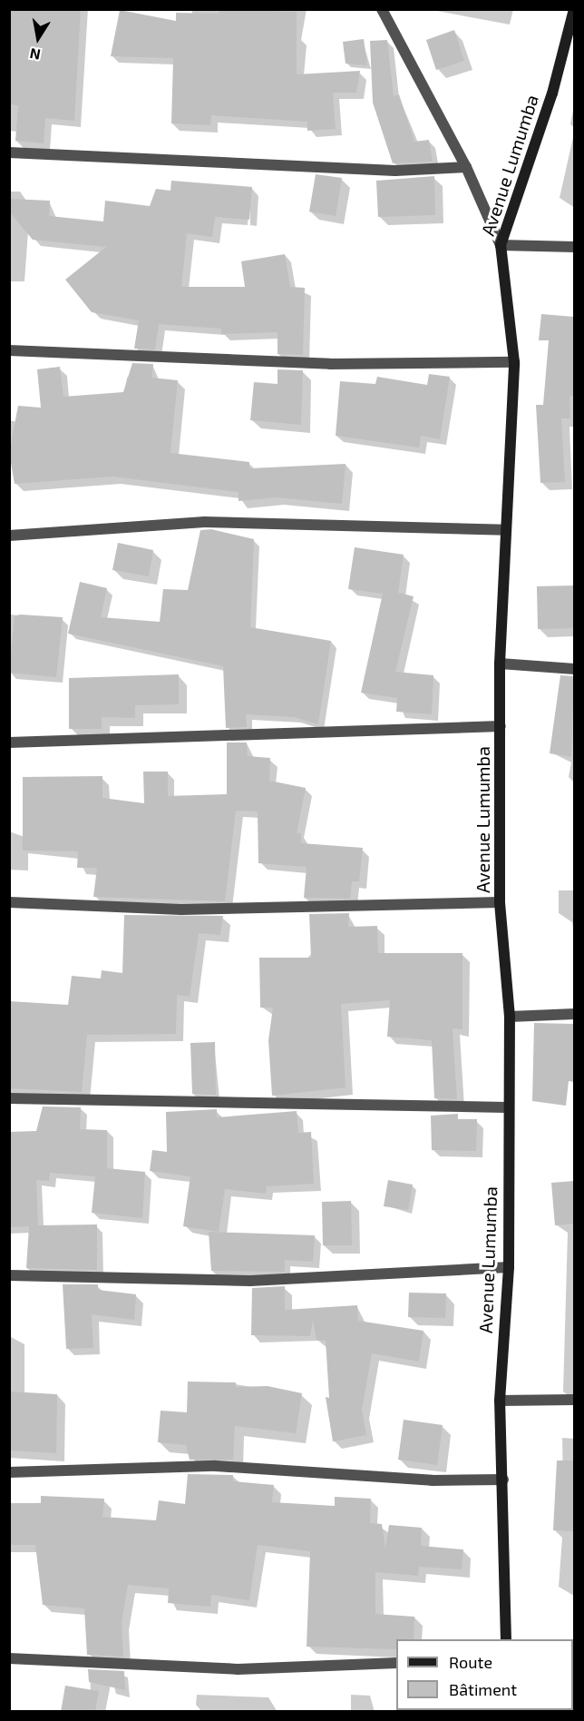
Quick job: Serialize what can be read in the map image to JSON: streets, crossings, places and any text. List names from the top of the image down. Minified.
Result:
{"streets":{"main road":["Avenue Lumumba"]},"legend":["Route","Bâtiment"],"north":"bottom"}
